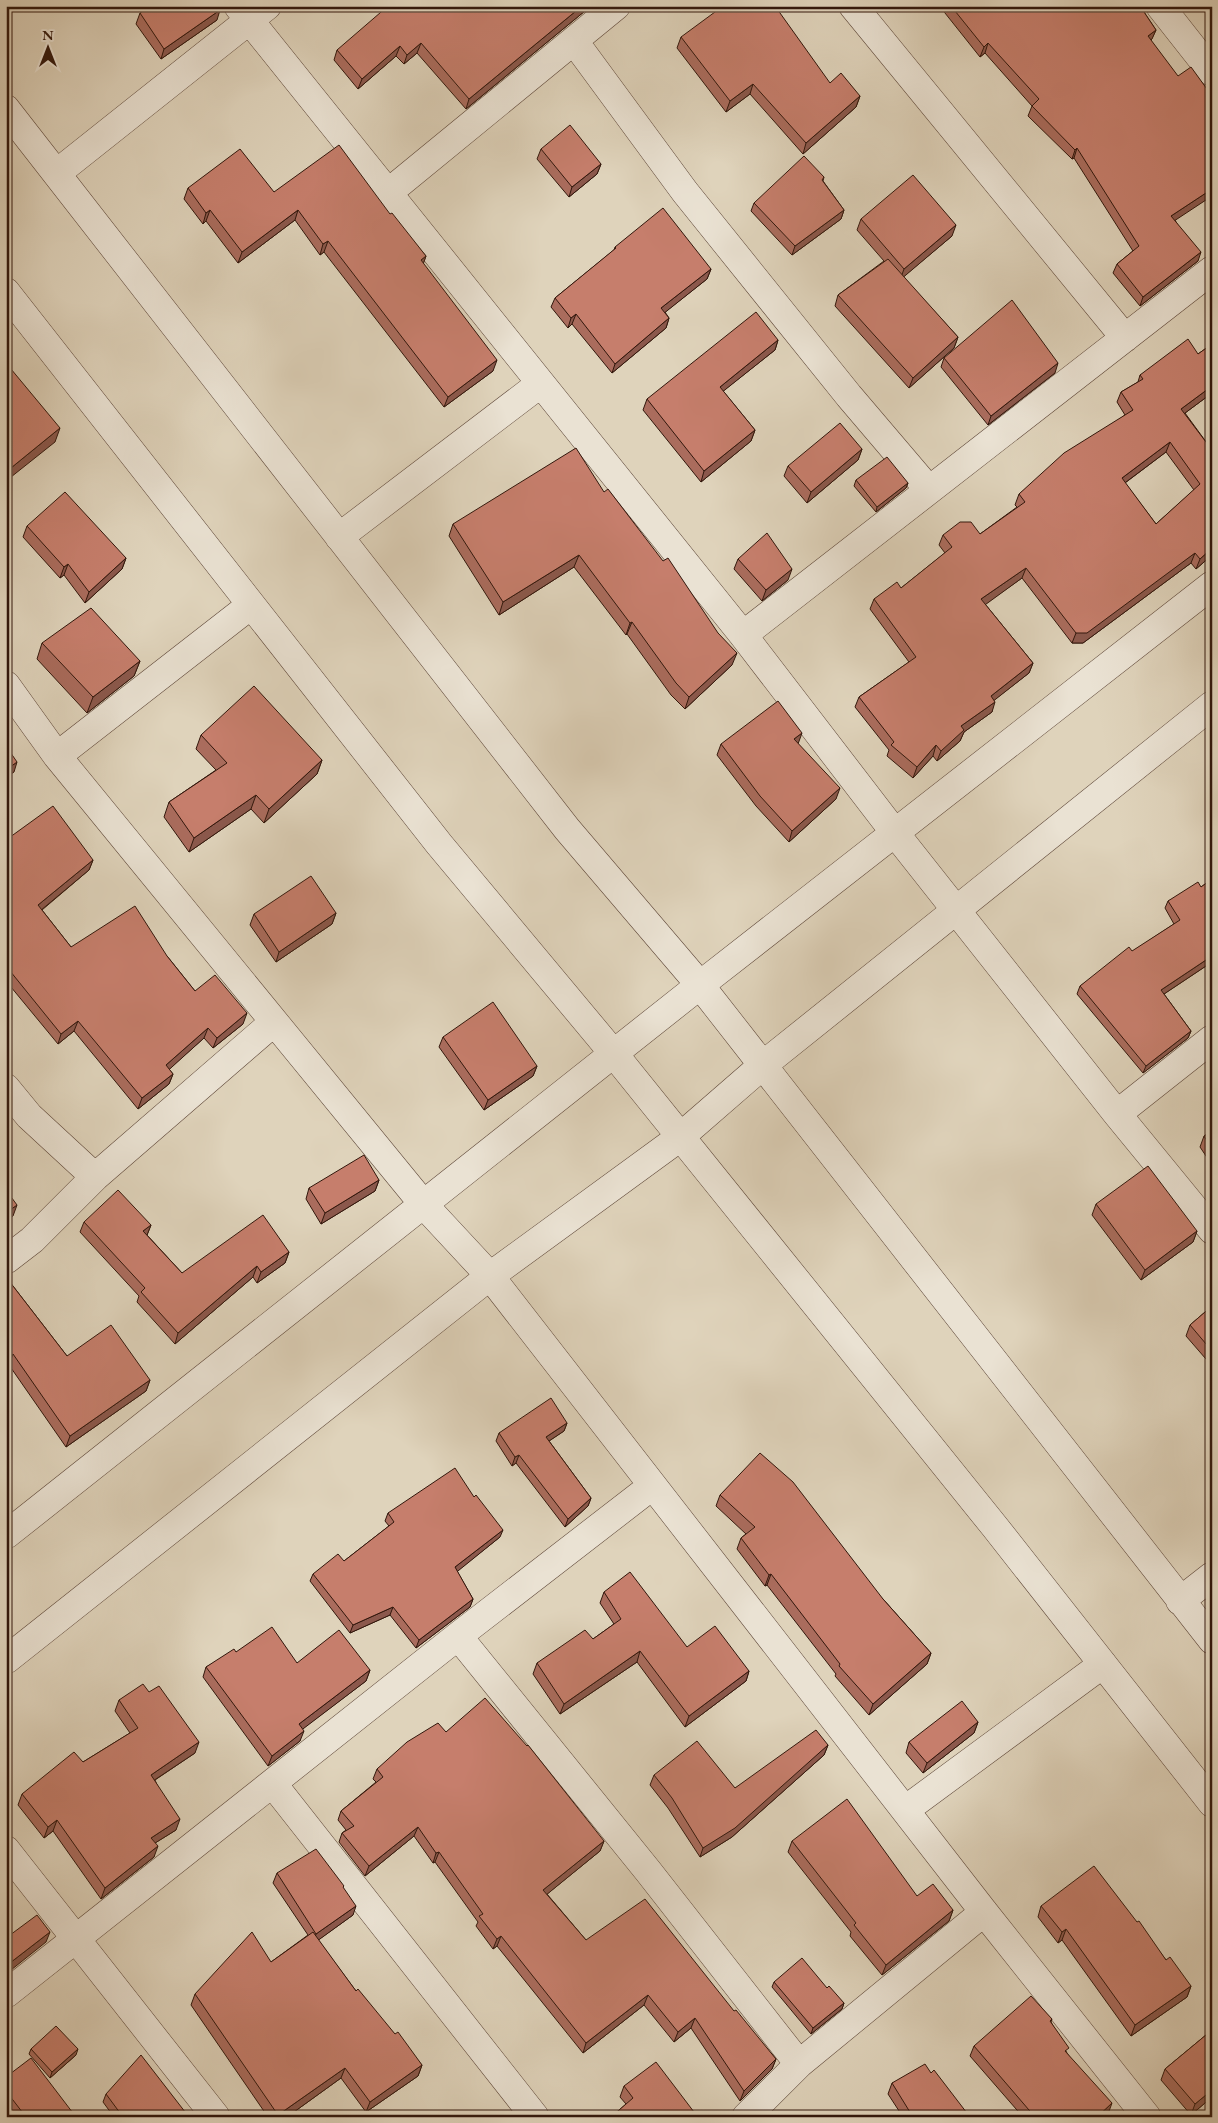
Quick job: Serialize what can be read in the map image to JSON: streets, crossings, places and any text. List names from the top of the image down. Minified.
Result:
{"north":"top"}
